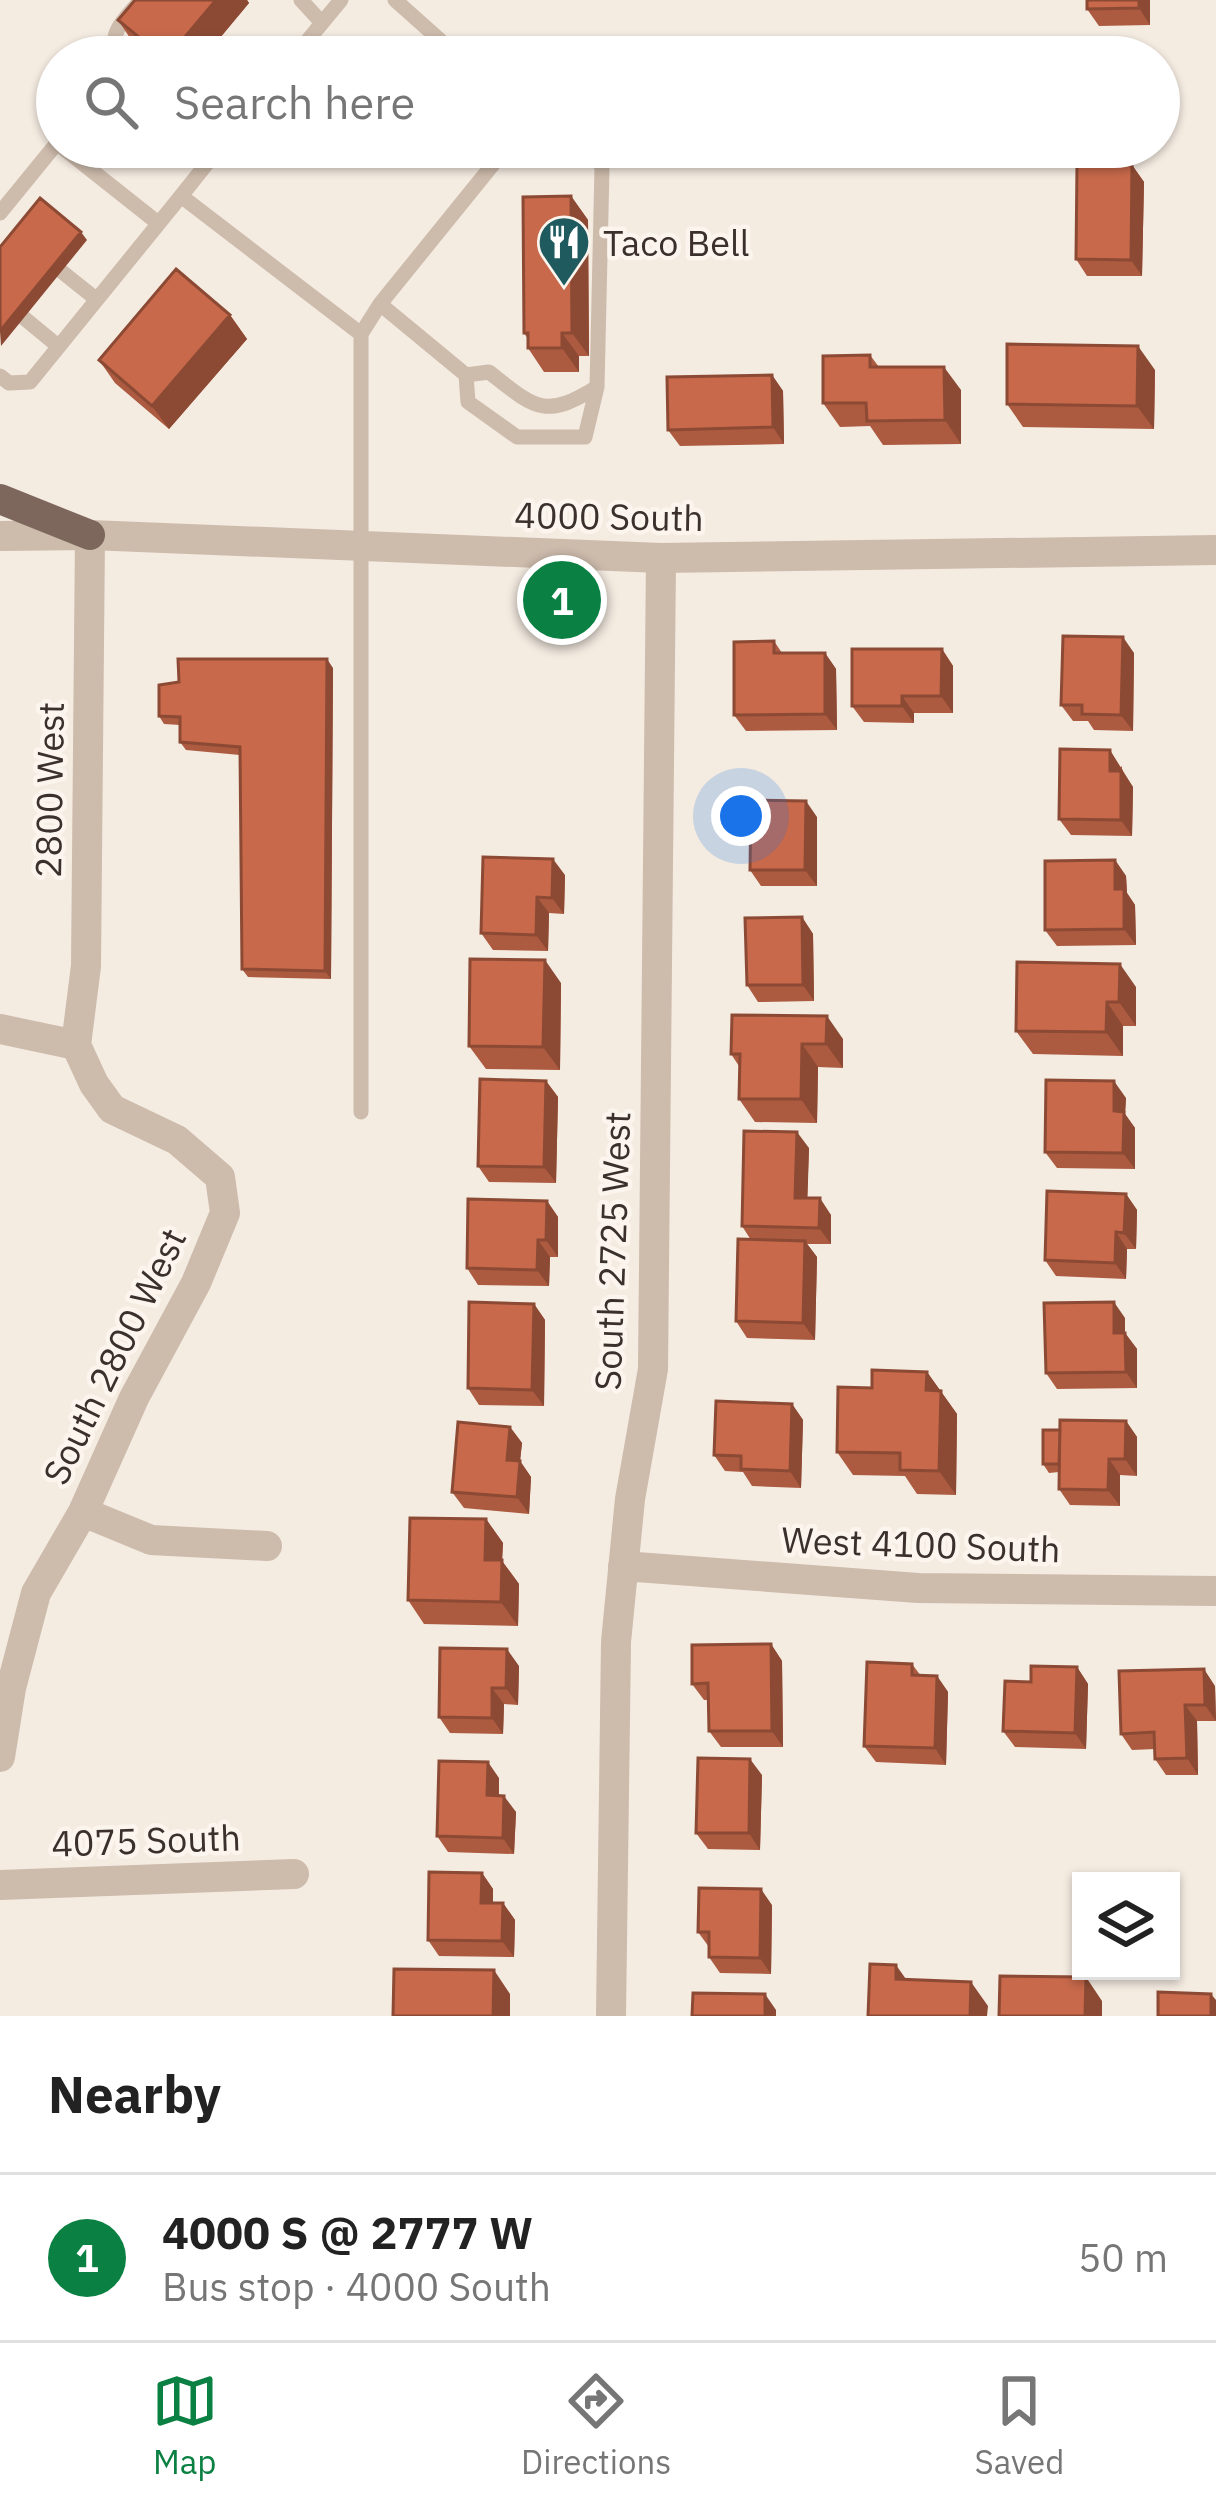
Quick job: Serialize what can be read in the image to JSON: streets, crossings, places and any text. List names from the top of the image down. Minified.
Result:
{"streets":{"street":["4000 South","2800 West","South 2725 West","South 2800 West","West 4100 South","4075 South"]},"crossings":[["4000 South","2800 West"],["4000 South","South 2725 West"],["2800 West","South 2800 West"],["South 2725 West","West 4100 South"]],"places":{"restaurant":["Taco Bell"]},"page":{"search":"Search here","pins":"1","heading":"Nearby","list":[{"mark":"1","name":"4000 S @ 2777 W","note":"Bus stop · 4000 South","value":"50 m"}],"nav":["Map","Directions","Saved"]}}
